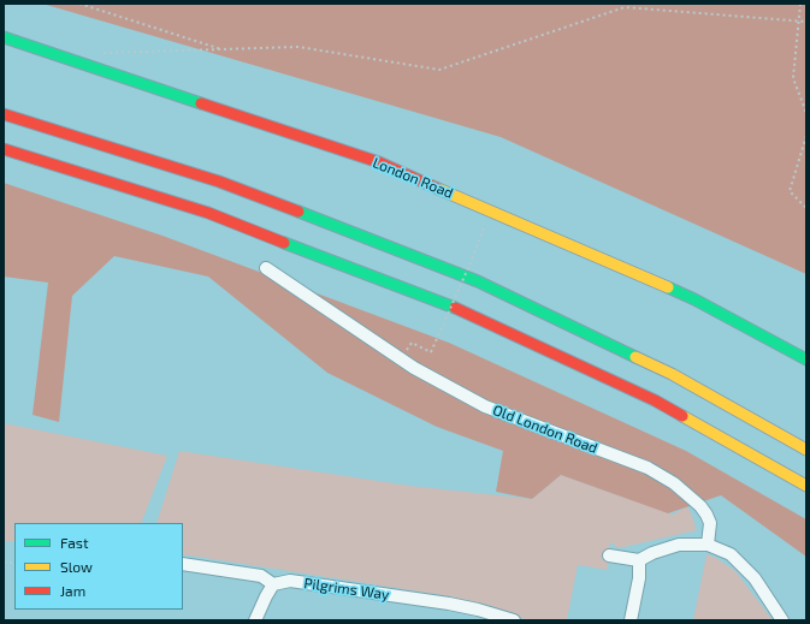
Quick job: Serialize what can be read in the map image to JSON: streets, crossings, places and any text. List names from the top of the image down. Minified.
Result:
{"streets":{"main road":["London Road"],"street":["Old London Road","Pilgrims Way"]},"legend":["Fast","Slow","Jam"]}
